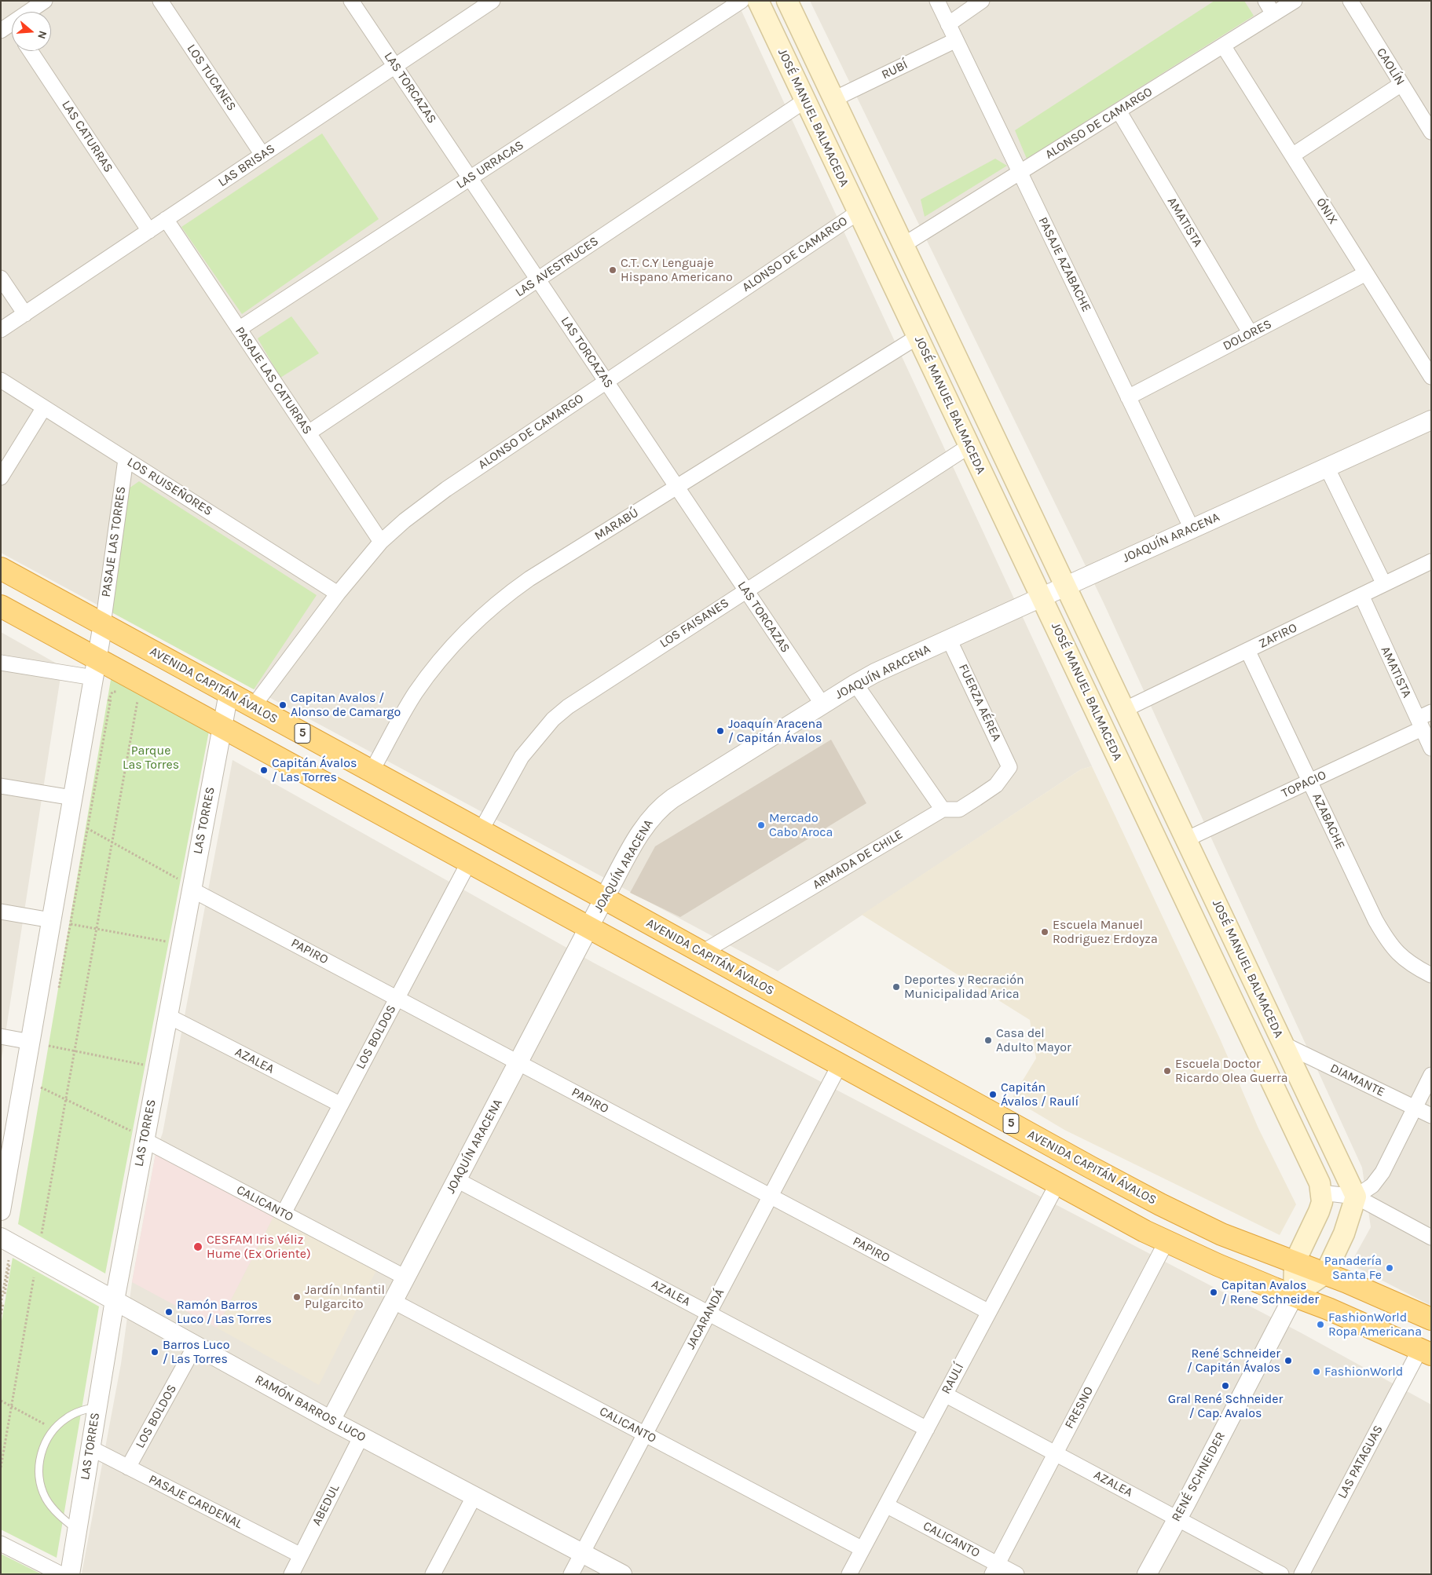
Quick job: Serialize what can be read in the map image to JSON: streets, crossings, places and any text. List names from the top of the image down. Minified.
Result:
{"streets":{"highway":["AVENIDA CAPITÁN ÁVALOS","5"],"main road":["JOSÉ MANUEL BALMACEDA"],"street":["CAOLÍN","RUBÍ","LOS TUCANES","LAS TORCAZAS","ALONSO DE CAMARGO","LAS CATURRAS","LAS URRACAS","LAS BRISAS","ÓNIX","AMATISTA","PASAJE AZABACHE","LAS AVESTRUCES","DOLORES","PASAJE LAS CATURRAS","LOS RUISEÑORES","MARABÚ","JOAQUÍN ARACENA","PASAJE LAS TORRES","LOS FAISANES","ZAFIRO","FUERZA AÉREA","TOPACIO","LAS TORRES","AZABACHE","ARMADA DE CHILE","PAPIRO","LOS BOLDOS","AZALEA","DIAMANTE","CALICANTO","JACARANDÁ","RAULÍ","FRESNO","RAMÓN BARROS LUCO","LAS PATAGUAS","RENÉ SCHNEIDER","PASAJE CARDENAL","ABEDUL"]},"crossings":[["RUBÍ","JOSÉ MANUEL BALMACEDA"],["RUBÍ","PASAJE AZABACHE"],["LOS TUCANES","LAS BRISAS"],["LAS TORCAZAS","ALONSO DE CAMARGO"],["LAS TORCAZAS","LAS URRACAS"],["LAS TORCAZAS","LAS BRISAS"],["LAS TORCAZAS","LAS AVESTRUCES"],["LAS TORCAZAS","MARABÚ"],["LAS TORCAZAS","JOAQUÍN ARACENA"],["LAS TORCAZAS","LOS FAISANES"],["JOSÉ MANUEL BALMACEDA","ALONSO DE CAMARGO"],["JOSÉ MANUEL BALMACEDA","LAS AVESTRUCES"],["JOSÉ MANUEL BALMACEDA","MARABÚ"],["JOSÉ MANUEL BALMACEDA","JOAQUÍN ARACENA"],["JOSÉ MANUEL BALMACEDA","LOS FAISANES"],["JOSÉ MANUEL BALMACEDA","ZAFIRO"],["JOSÉ MANUEL BALMACEDA","AVENIDA CAPITÁN ÁVALOS"],["JOSÉ MANUEL BALMACEDA","5"],["JOSÉ MANUEL BALMACEDA","TOPACIO"],["JOSÉ MANUEL BALMACEDA","DIAMANTE"],["JOSÉ MANUEL BALMACEDA","RENÉ SCHNEIDER"],["ALONSO DE CAMARGO","ÓNIX"],["ALONSO DE CAMARGO","AMATISTA"],["ALONSO DE CAMARGO","PASAJE AZABACHE"],["ALONSO DE CAMARGO","PASAJE LAS CATURRAS"],["ALONSO DE CAMARGO","LOS RUISEÑORES"],["ALONSO DE CAMARGO","AVENIDA CAPITÁN ÁVALOS"],["LAS CATURRAS","LAS BRISAS"],["LAS URRACAS","PASAJE LAS CATURRAS"],["LAS BRISAS","PASAJE LAS CATURRAS"],["ÓNIX","DOLORES"],["AMATISTA","DOLORES"],["AMATISTA","ZAFIRO"],["AMATISTA","TOPACIO"],["PASAJE AZABACHE","DOLORES"],["PASAJE AZABACHE","JOAQUÍN ARACENA"],["LAS AVESTRUCES","PASAJE LAS CATURRAS"],["LOS RUISEÑORES","PASAJE LAS TORRES"],["MARABÚ","AVENIDA CAPITÁN ÁVALOS"],["JOAQUÍN ARACENA","AVENIDA CAPITÁN ÁVALOS"],["JOAQUÍN ARACENA","FUERZA AÉREA"],["JOAQUÍN ARACENA","5"],["JOAQUÍN ARACENA","PAPIRO"],["JOAQUÍN ARACENA","AZALEA"],["JOAQUÍN ARACENA","CALICANTO"],["JOAQUÍN ARACENA","RAMÓN BARROS LUCO"],["PASAJE LAS TORRES","AVENIDA CAPITÁN ÁVALOS"],["LOS FAISANES","AVENIDA CAPITÁN ÁVALOS"],["ZAFIRO","AZABACHE"],["AVENIDA CAPITÁN ÁVALOS","LAS TORRES"],["AVENIDA CAPITÁN ÁVALOS","ARMADA DE CHILE"],["FUERZA AÉREA","ARMADA DE CHILE"],["5","LAS TORRES"],["5","LOS BOLDOS"],["5","JACARANDÁ"],["5","RAULÍ"],["5","FRESNO"],["5","LAS PATAGUAS"],["5","RENÉ SCHNEIDER"],["TOPACIO","AZABACHE"],["LAS TORRES","PAPIRO"],["LAS TORRES","AZALEA"],["LAS TORRES","CALICANTO"],["LAS TORRES","RAMÓN BARROS LUCO"],["LAS TORRES","PASAJE CARDENAL"],["PAPIRO","LOS BOLDOS"],["PAPIRO","JACARANDÁ"],["PAPIRO","RAULÍ"],["LOS BOLDOS","AZALEA"],["LOS BOLDOS","CALICANTO"],["LOS BOLDOS","RAMÓN BARROS LUCO"],["LOS BOLDOS","PASAJE CARDENAL"],["AZALEA","JACARANDÁ"],["AZALEA","RAULÍ"],["AZALEA","FRESNO"],["AZALEA","RENÉ SCHNEIDER"],["CALICANTO","JACARANDÁ"],["CALICANTO","RAULÍ"],["CALICANTO","FRESNO"],["JACARANDÁ","RAMÓN BARROS LUCO"],["RAMÓN BARROS LUCO","ABEDUL"],["PASAJE CARDENAL","ABEDUL"]],"parks":["Parque Las Torres"],"places":["C.T. C.Y Lenguaje Hispano Americano","Capitan Avalos / Alonso de Camargo","Joaquín Aracena / Capitán Ávalos","Capitán Ávalos / Las Torres","Mercado Cabo Aroca","Escuela Manuel Rodriguez Erdoyza","Deportes y Recración Municipalidad Arica","Casa del Adulto Mayor","Escuela Doctor Ricardo Olea Guerra","Capitán Ávalos / Raulí","CESFAM Iris Véliz Hume (Ex Oriente)","Panadería Santa Fe","Capitan Avalos / Rene Schneider","Jardín Infantil Pulgarcito","Ramón Barros Luco / Las Torres","FashionWorld Ropa Americana","Barros Luco / Las Torres","René Schneider / Capitán Ávalos","FashionWorld","Gral René Schneider / Cap. Avalos"],"north":"right"}
